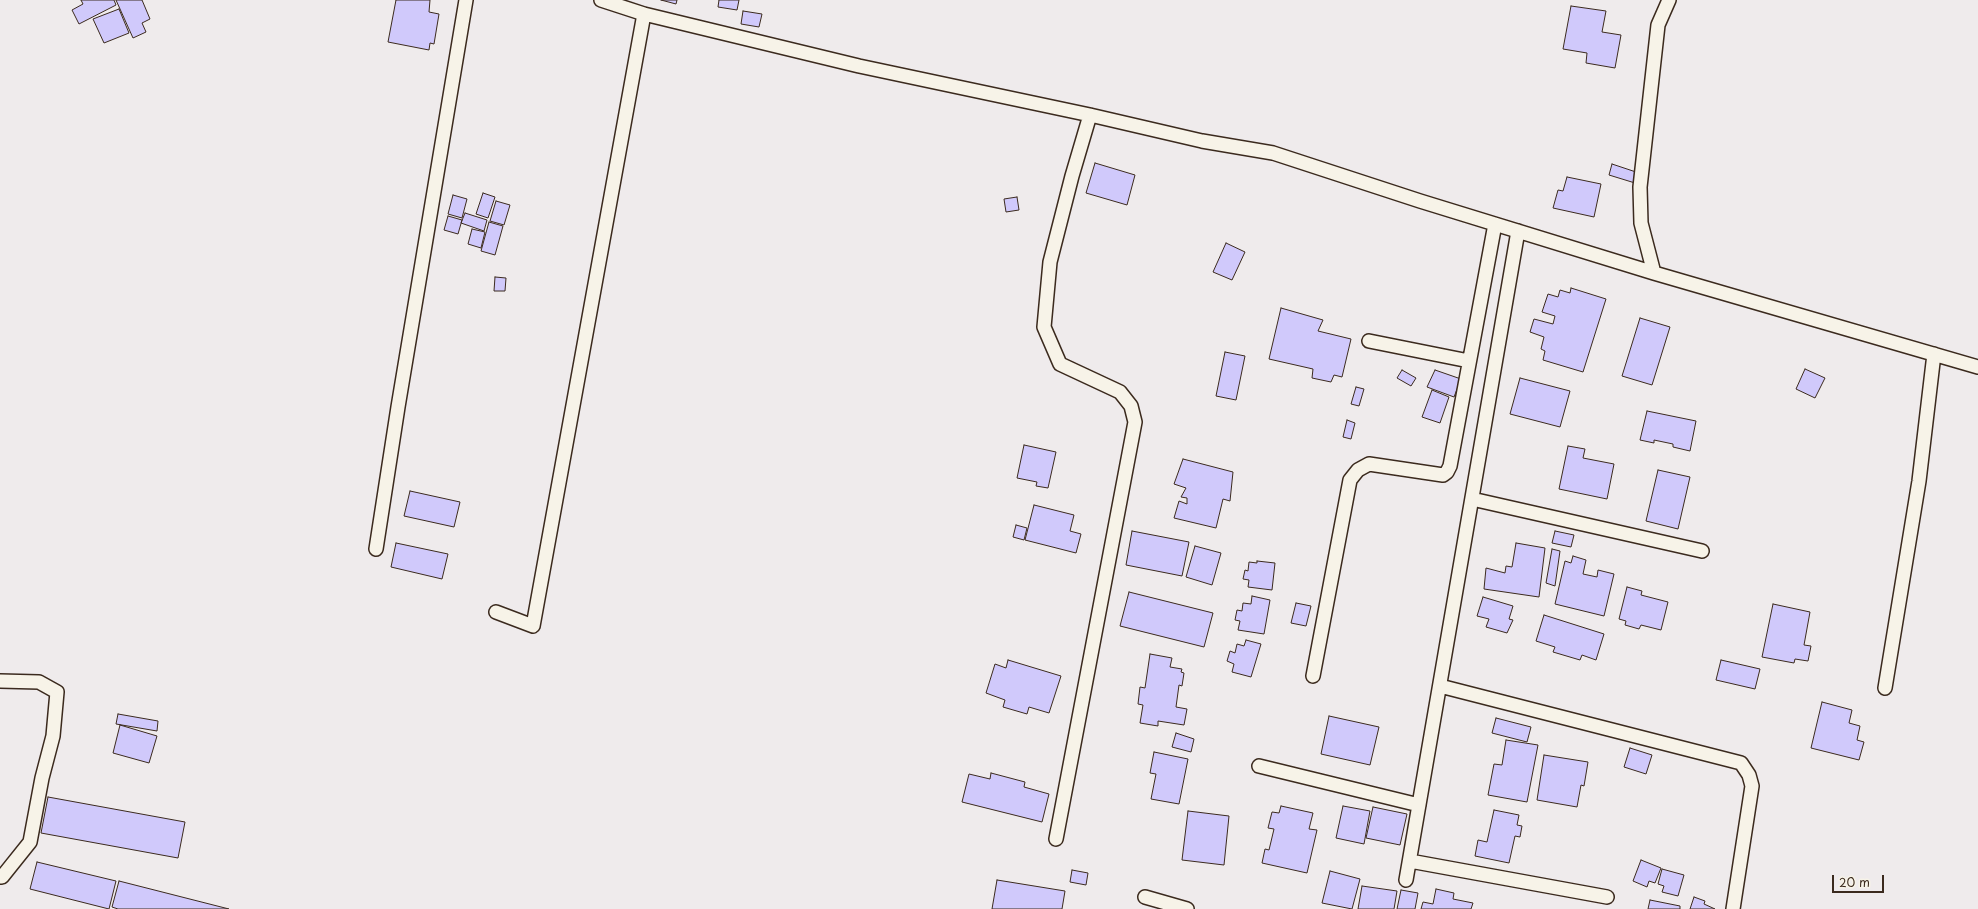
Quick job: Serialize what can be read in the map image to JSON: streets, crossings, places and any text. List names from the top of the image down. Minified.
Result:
{"scale_bar":"20 m"}
